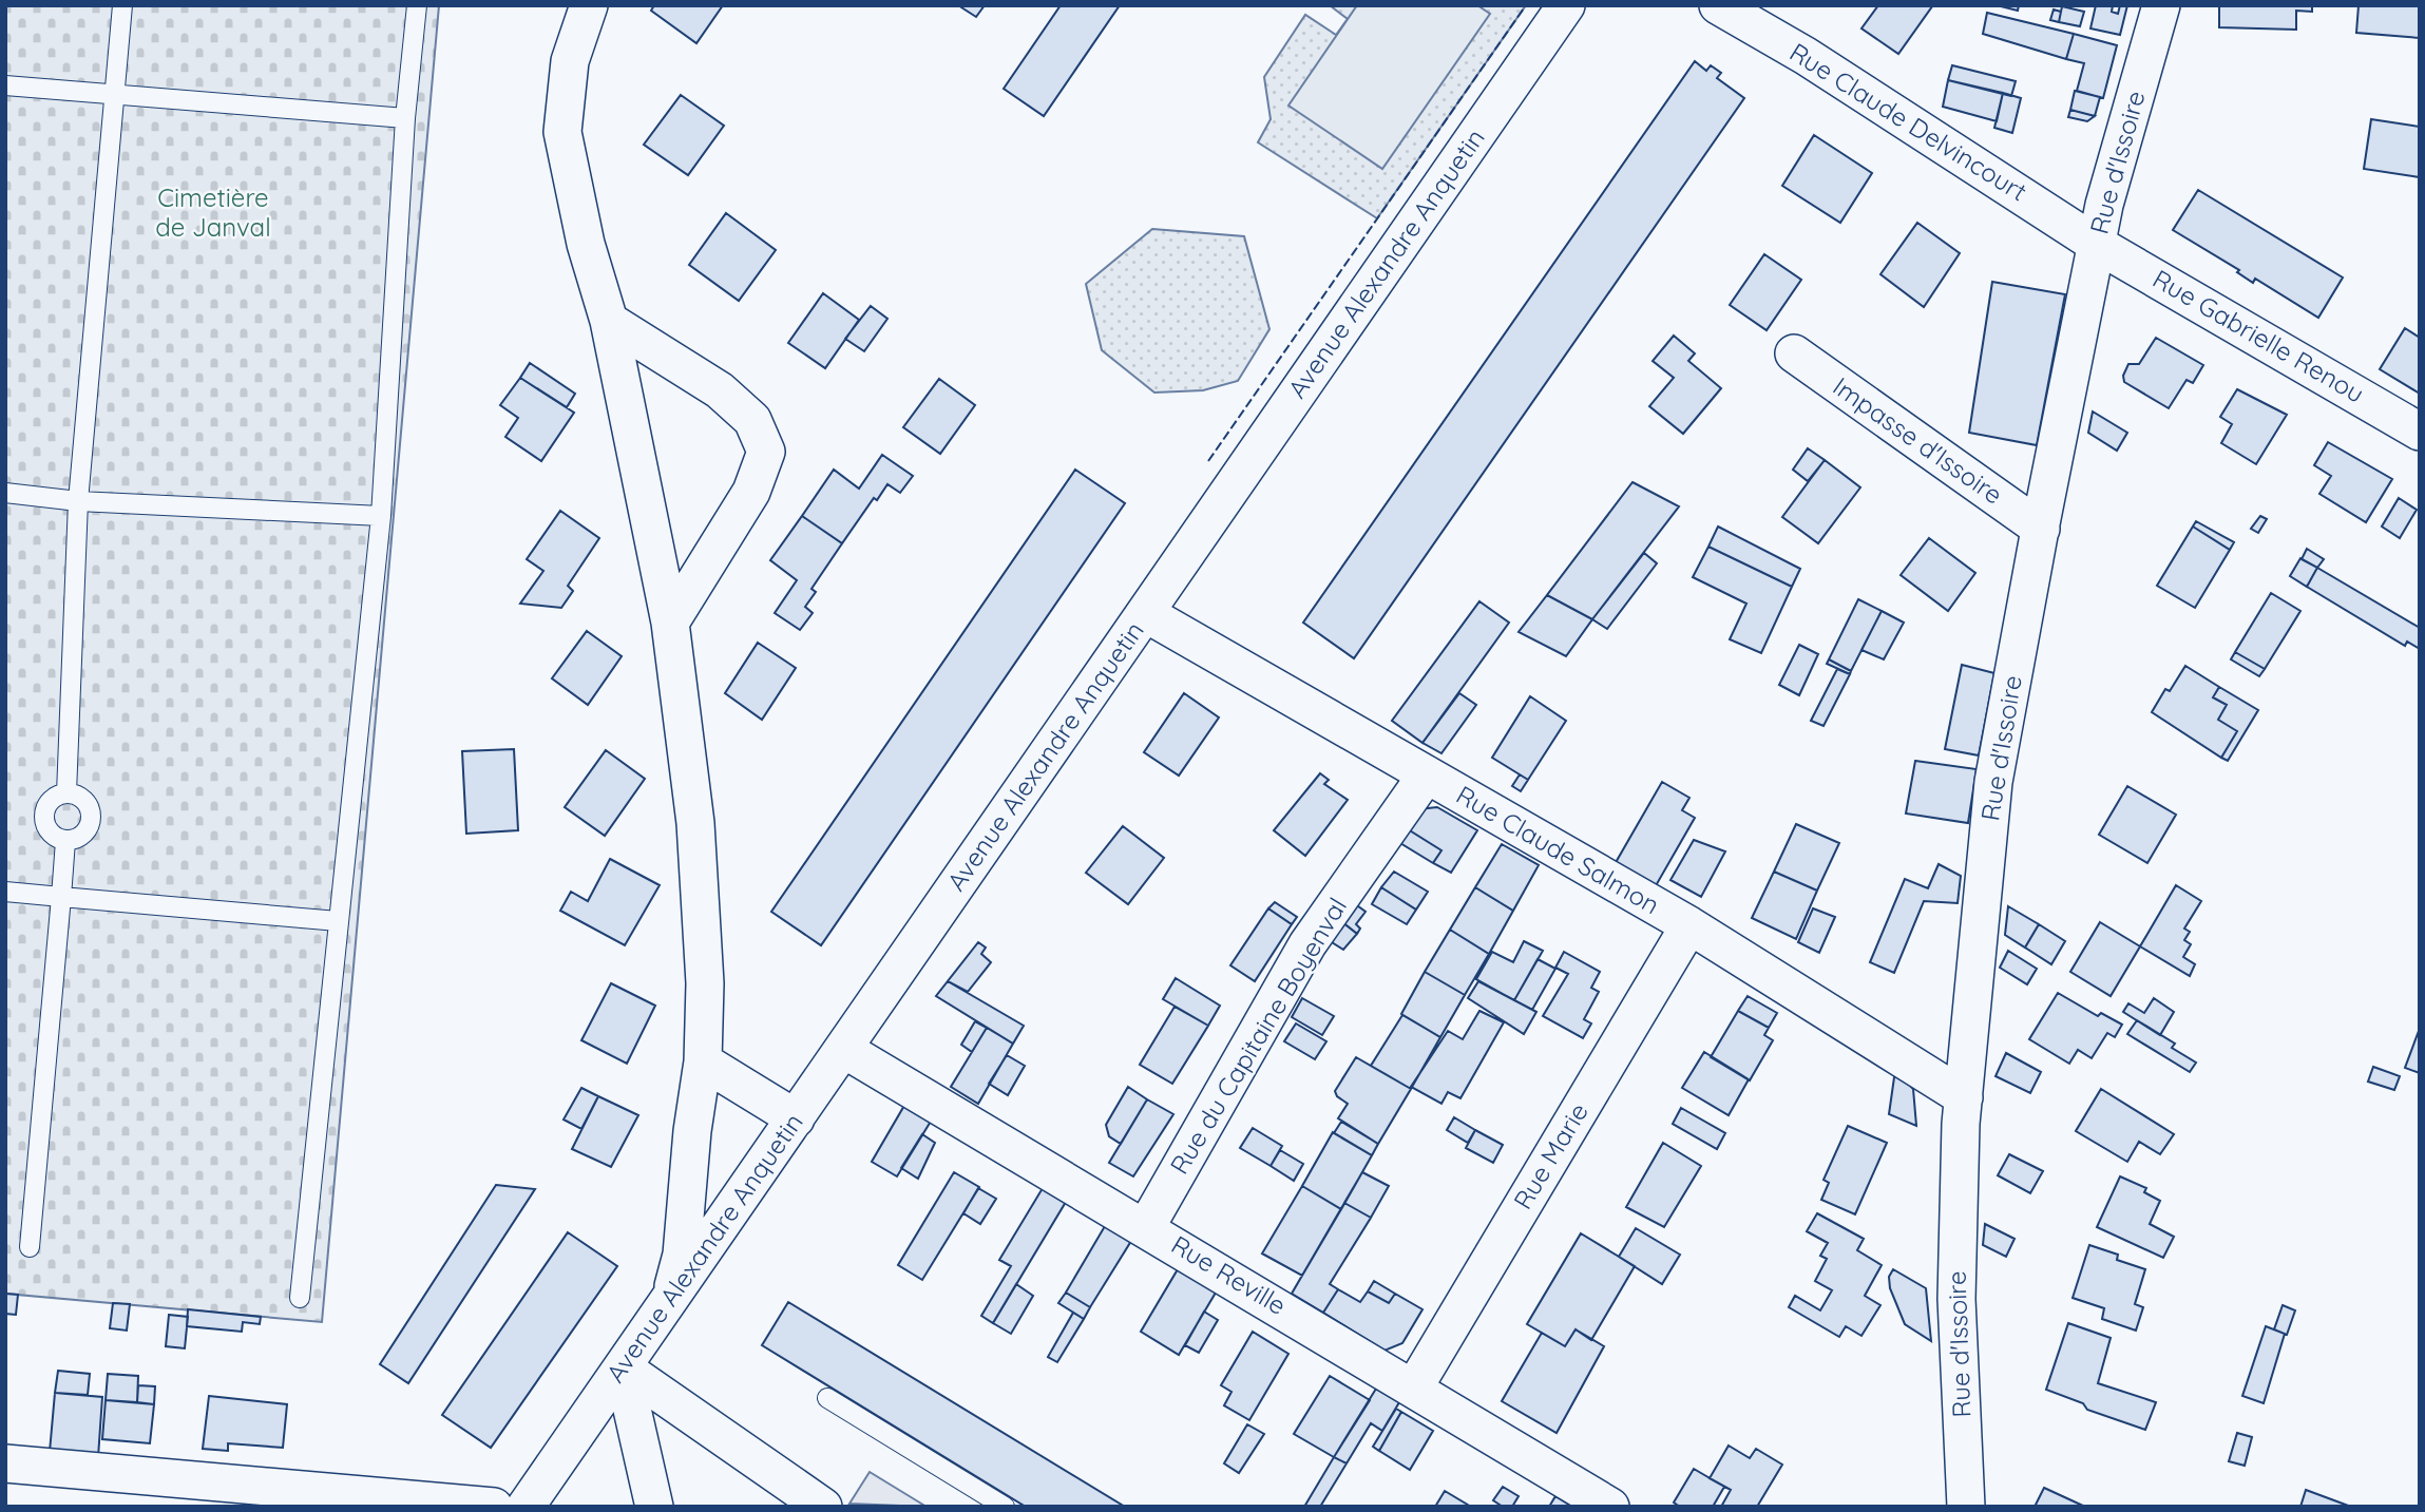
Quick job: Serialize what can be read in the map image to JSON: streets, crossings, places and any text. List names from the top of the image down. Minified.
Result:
{"streets":{"street":["Rue Claude Delvincourt","Rue d'Issoire","Avenue Alexandre Anquetin","Rue Gabrielle Renou","Impasse d'Issoire","Rue Claude Salmon","Rue du Capitaine Boyenval","Rue Marie","Rue Reville"]},"crossings":[["Rue Claude Delvincourt","Rue d'Issoire"],["Rue Claude Delvincourt","Rue Gabrielle Renou"],["Rue d'Issoire","Rue Gabrielle Renou"],["Rue d'Issoire","Impasse d'Issoire"],["Rue d'Issoire","Rue Claude Salmon"],["Avenue Alexandre Anquetin","Rue Claude Salmon"],["Avenue Alexandre Anquetin","Rue Reville"],["Rue Claude Salmon","Rue du Capitaine Boyenval"],["Rue Claude Salmon","Rue Marie"],["Rue du Capitaine Boyenval","Rue Reville"],["Rue Marie","Rue Reville"]],"parks":["Cimetière de Janval"]}
